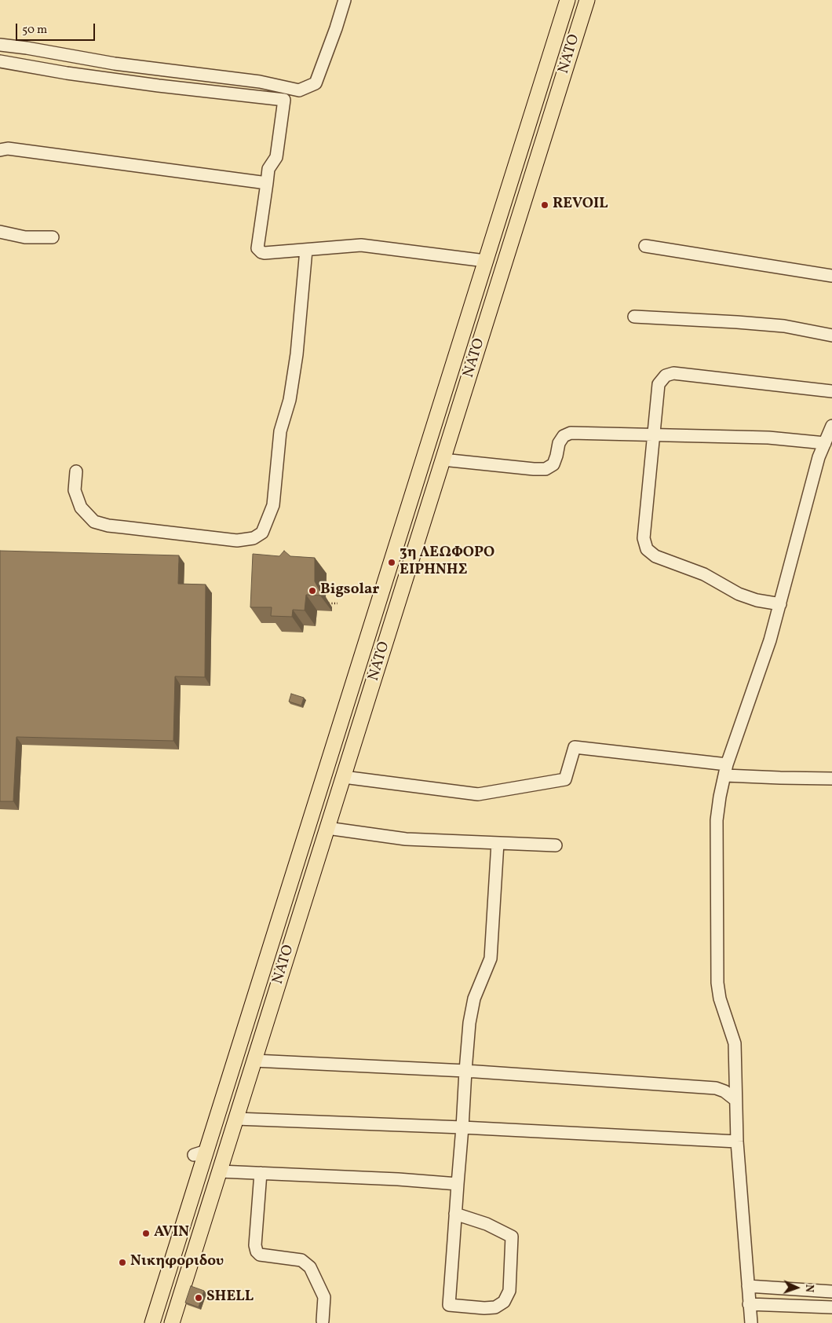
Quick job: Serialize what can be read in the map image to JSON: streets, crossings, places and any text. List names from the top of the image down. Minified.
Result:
{"streets":{"main road":["ΝΑΤΟ"]},"places":["REVOIL","3η ΛΕΩΦΟΡΟ ΕΙΡΗΝΗΣ","Bigsolar","AVIN","Νικηφοριδου","SHELL"],"scale_bar":"50 m","north":"right"}
